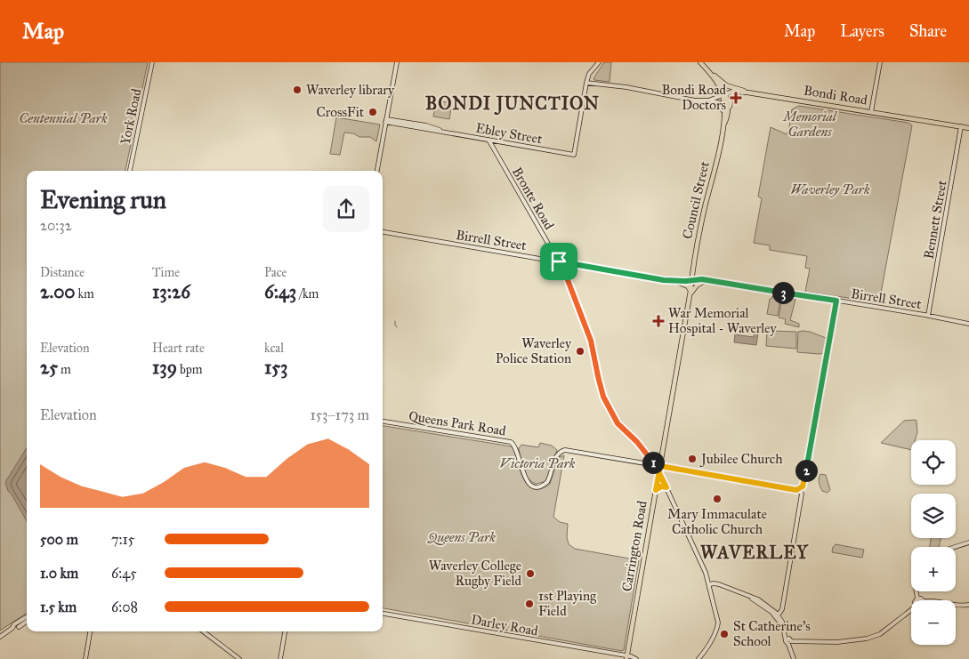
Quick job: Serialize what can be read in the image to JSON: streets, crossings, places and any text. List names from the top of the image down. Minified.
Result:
{"streets":{"main road":["Bondi Road","York Road","Ebley Street","Bronte Road","Council Street","Bennett Street","Birrell Street","Queens Park Road","Carrington Road","Darley Road"]},"crossings":[["Bondi Road","Council Street"],["Bondi Road","Bennett Street"],["Ebley Street","Bronte Road"],["Bronte Road","Birrell Street"],["Bronte Road","Queens Park Road"],["Bronte Road","Carrington Road"],["Council Street","Birrell Street"],["Council Street","Carrington Road"],["Bennett Street","Birrell Street"],["Birrell Street","Carrington Road"],["Queens Park Road","Carrington Road"],["Carrington Road","Darley Road"]],"districts":["BONDI JUNCTION","WAVERLEY"],"parks":["Memorial Gardens","Centennial Park","Waverley Park","Victoria Park","Queens Park"],"places":{"other":["Waverley library","CrossFit","Waverley Police Station","Jubilee Church","Mary Immaculate Catholic Church","Waverley College Rugby Field","1st Playing Field","St Catherine's School"],"health":["Bondi Road Doctors","War Memorial Hospital - Waverley"]},"page":{"header":"Map","nav":["Map","Layers","Share"],"heading":["Evening run","20:32"],"stats":[["Distance","2.00 km"],["Time","13:26"],["Pace","6:43 /km"],["Elevation","25 m"],["Heart rate","139 bpm"],["kcal","153"]],"pins":["3","1","2"],"chart":["Elevation","153–173 m"],"map_buttons":["+","−"],"list":[{"name":"500 m","note":"7:15"},{"name":"1.0 km","note":"6:45"},{"name":"1.5 km","note":"6:08"}]}}
